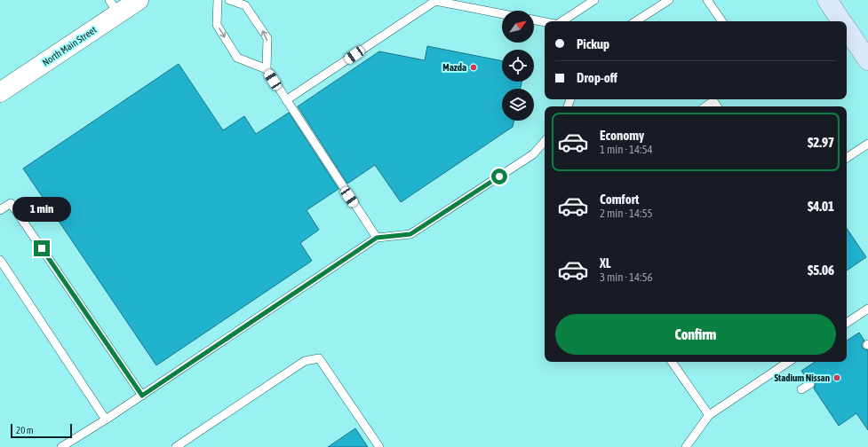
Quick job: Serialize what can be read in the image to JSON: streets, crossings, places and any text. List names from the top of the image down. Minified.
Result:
{"streets":{"main road":["North Main Street"]},"places":["Mazda","Stadium Nissan"],"scale_bar":"20 m","north":"top right","page":{"banner":["Pickup","Drop-off"],"list":[{"name":"Economy","note":"1 min · 14:54","value":"$2.97"},{"name":"Comfort","note":"2 min · 14:55","value":"$4.01"},{"name":"XL","note":"3 min · 14:56","value":"$5.06"}],"bubble":"1 min","buttons":"Confirm","scale":"20 m"}}
